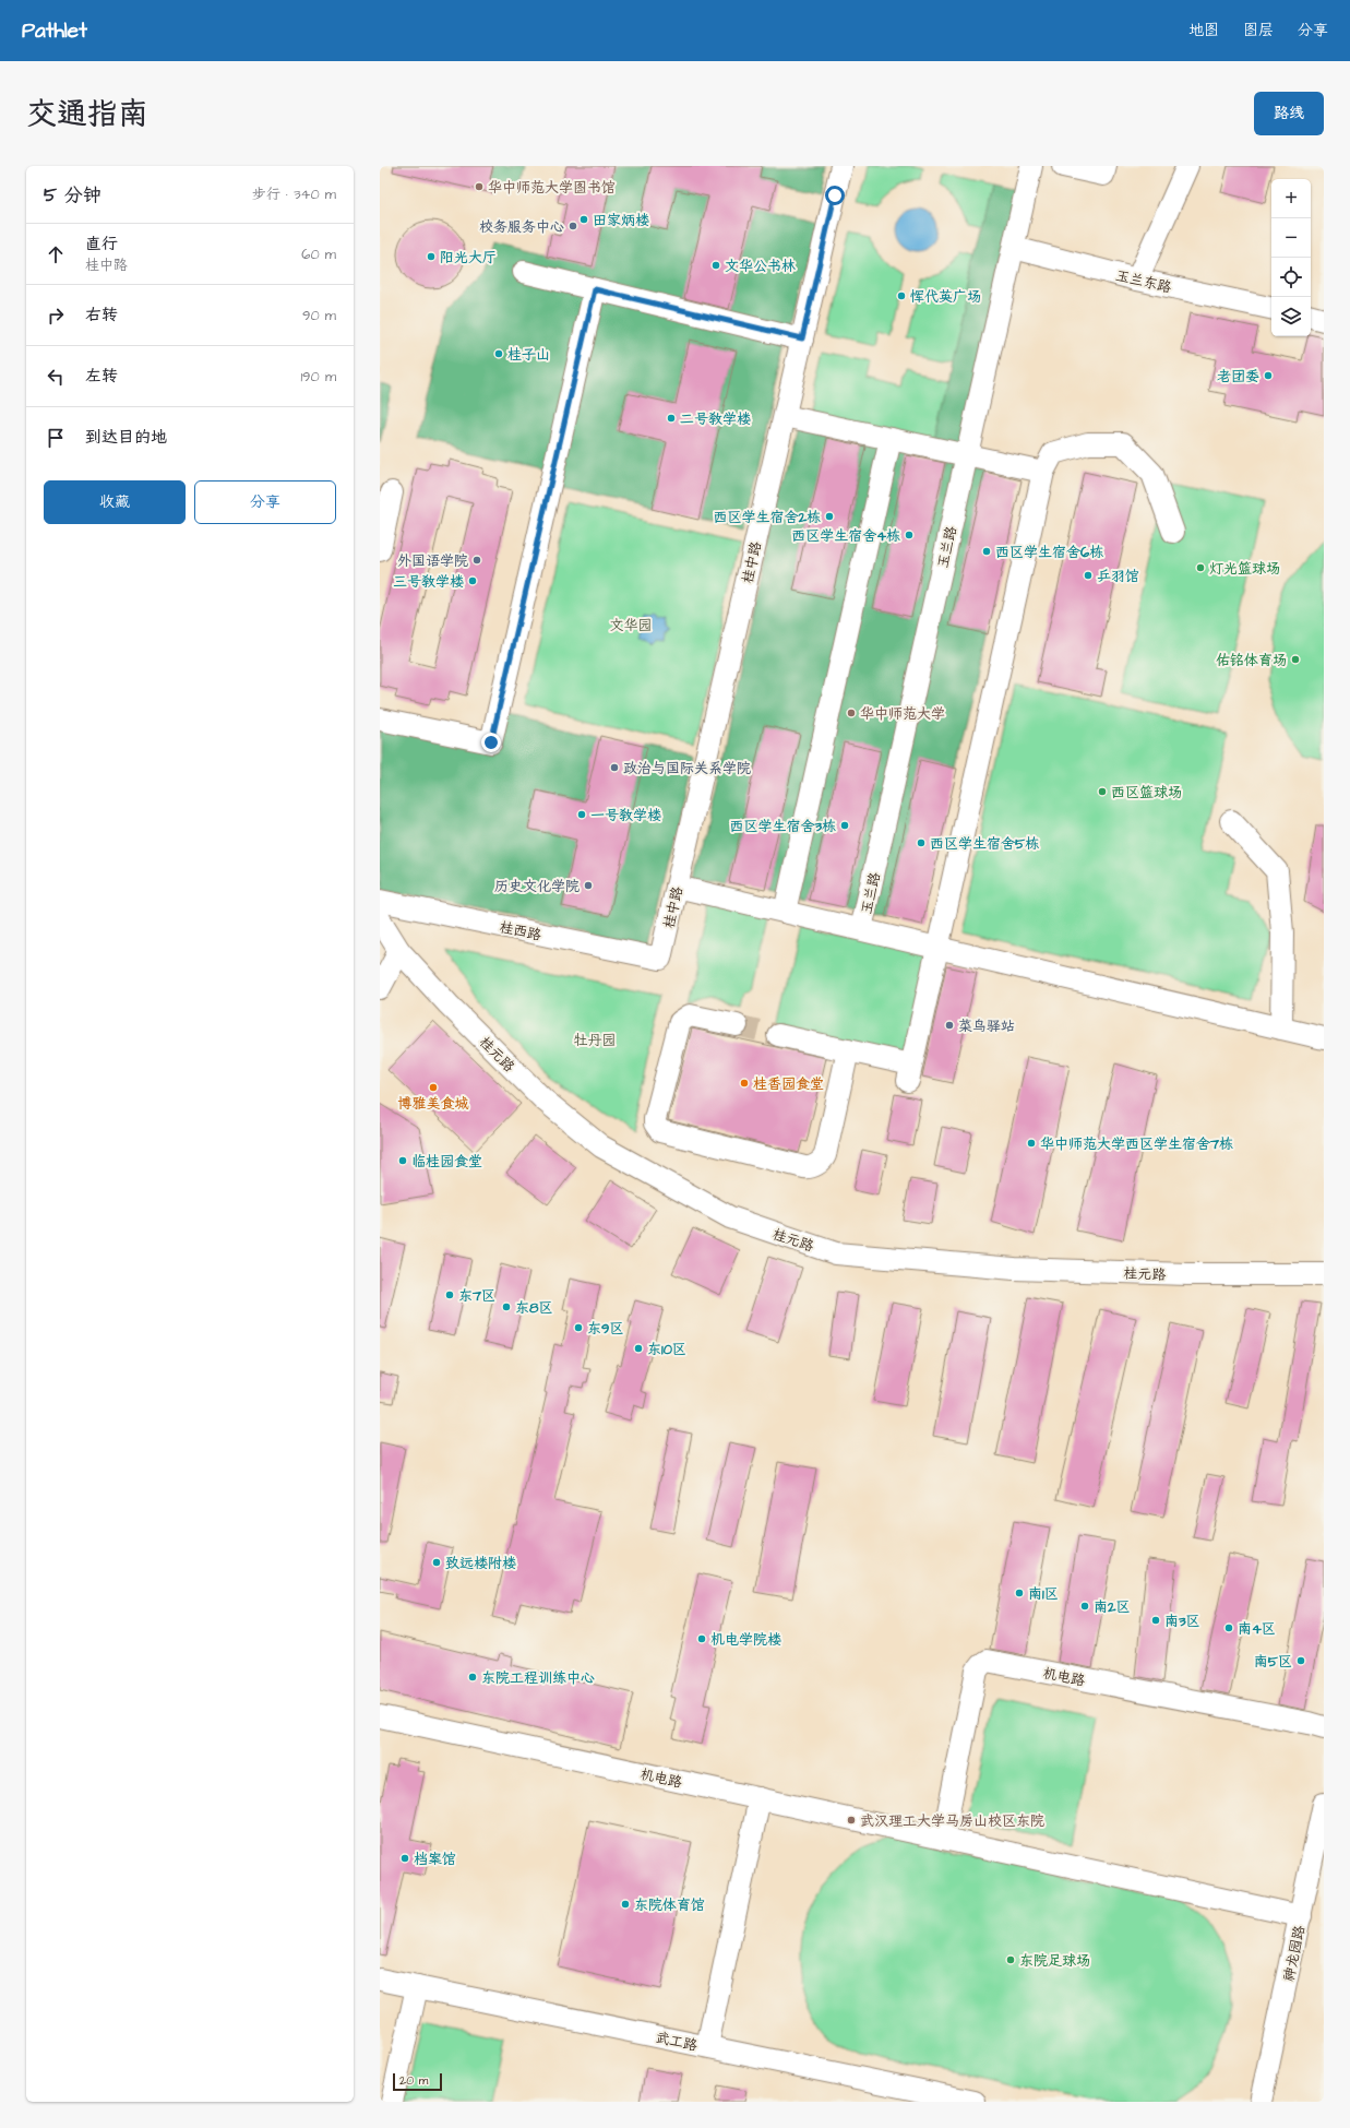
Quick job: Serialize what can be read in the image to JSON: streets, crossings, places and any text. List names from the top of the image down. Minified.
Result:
{"streets":{"street":["玉兰东路","玉兰路","桂中路","桂西路","桂元路","机电路","神龙园路","武工路"]},"crossings":[["玉兰东路","玉兰路"],["桂中路","桂西路"],["机电路","神龙园路"]],"parks":["文华园","牡丹园"],"places":["华中师范大学图书馆","田家炳楼","校务服务中心","阳光大厅","文华公书林","恽代英广场","桂子山","老团委","二号教学楼","西区学生宿舍2栋","西区学生宿舍4栋","西区学生宿舍6栋","外国语学院","灯光篮球场","乒羽馆","三号教学楼","佑铭体育场","华中师范大学","政治与国际关系学院","西区篮球场","一号教学楼","西区学生宿舍3栋","西区学生宿舍5栋","历史文化学院","菜鸟驿站","桂香园食堂","博雅美食城","华中师范大学西区学生宿舍7栋","临桂园食堂","东7区","东8区","东9区","东10区","致远楼附楼","南1区","南2区","南3区","南4区","机电学院楼","南5区","东院工程训练中心","武汉理工大学马房山校区东院","档案馆","东院体育馆","东院足球场"],"scale_bar":"20 m","page":{"header":"Pathlet","nav":["地图","图层","分享"],"title":"交通指南","buttons":["路线",["收藏","分享"]],"heading":["5 分钟","步行 · 340 m"],"map_buttons":["+","−"],"list":[["直行","桂中路","60 m"],["右转","90 m"],["左转","190 m"],"到达目的地"],"scale":"20 m"}}
